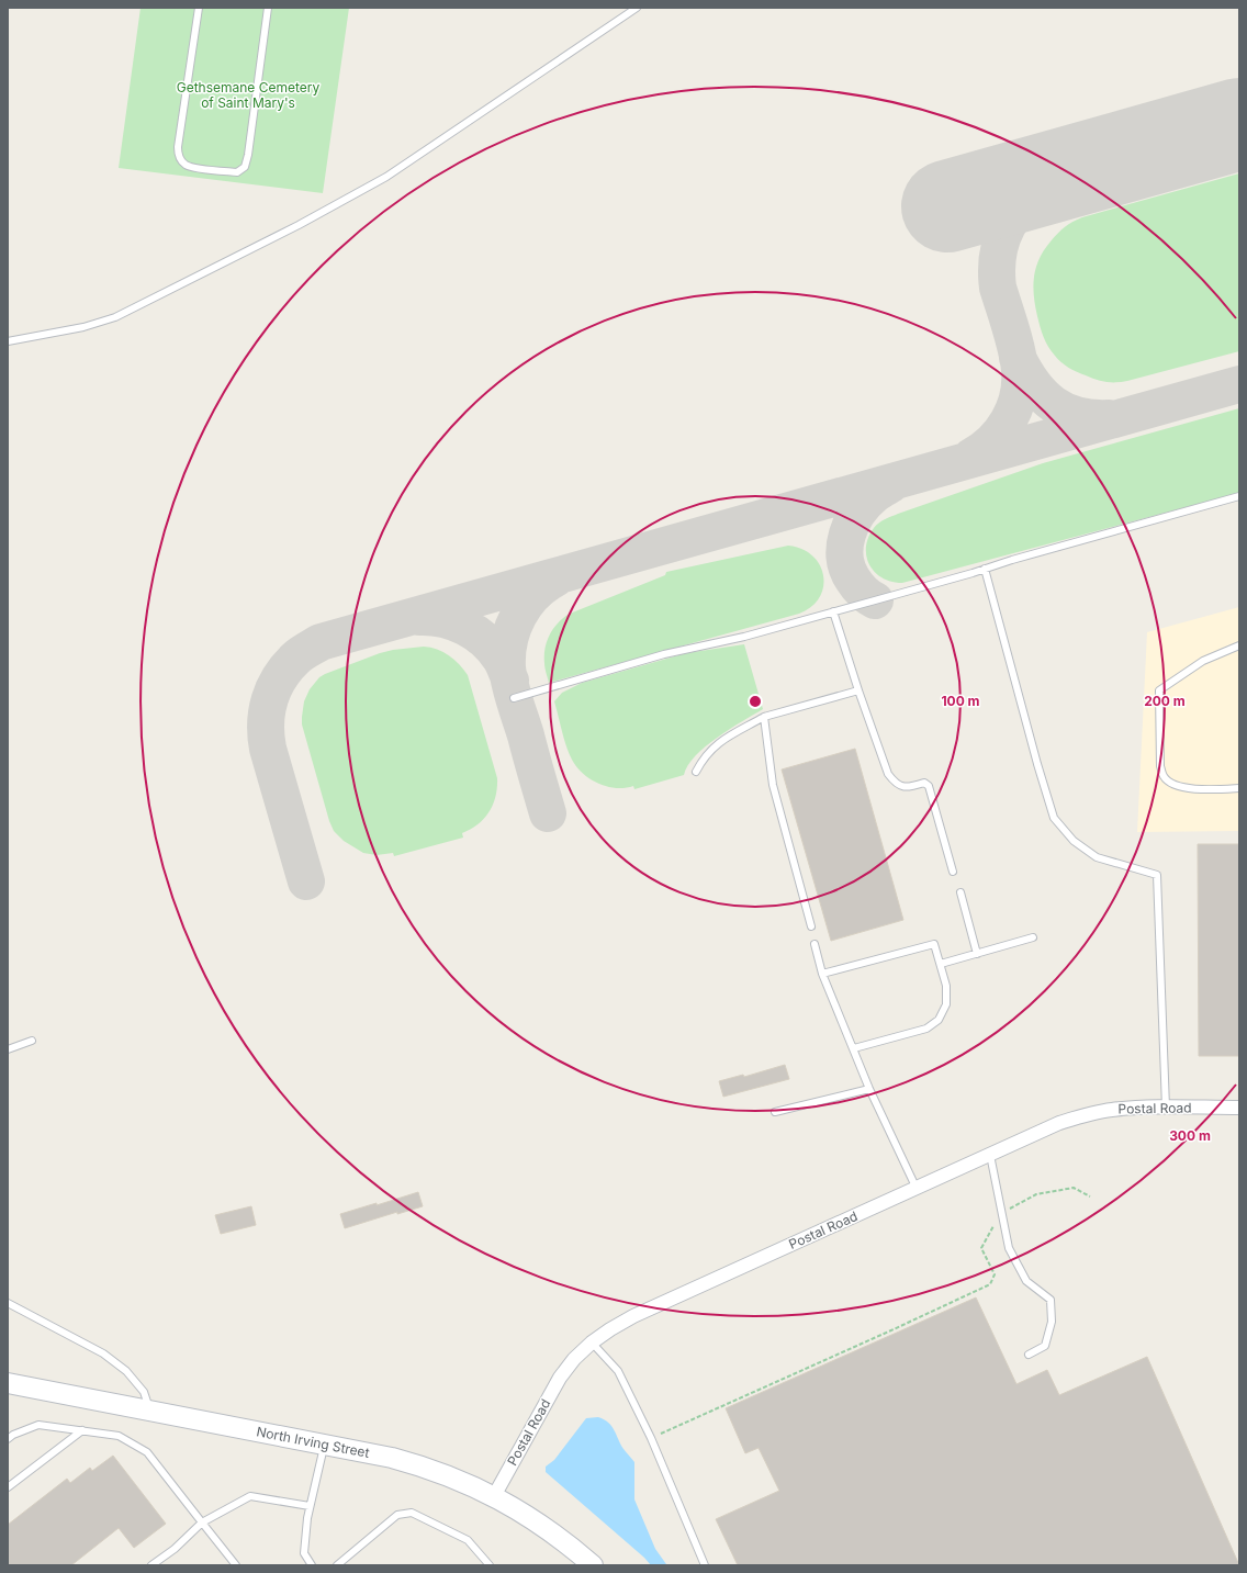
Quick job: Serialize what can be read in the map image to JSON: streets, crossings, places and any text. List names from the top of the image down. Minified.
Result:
{"streets":{"street":["Postal Road","North Irving Street"]},"crossings":[["Postal Road","North Irving Street"]],"parks":["Gethsemane Cemetery of Saint Mary's"],"rings":["100 m","200 m","300 m"]}
